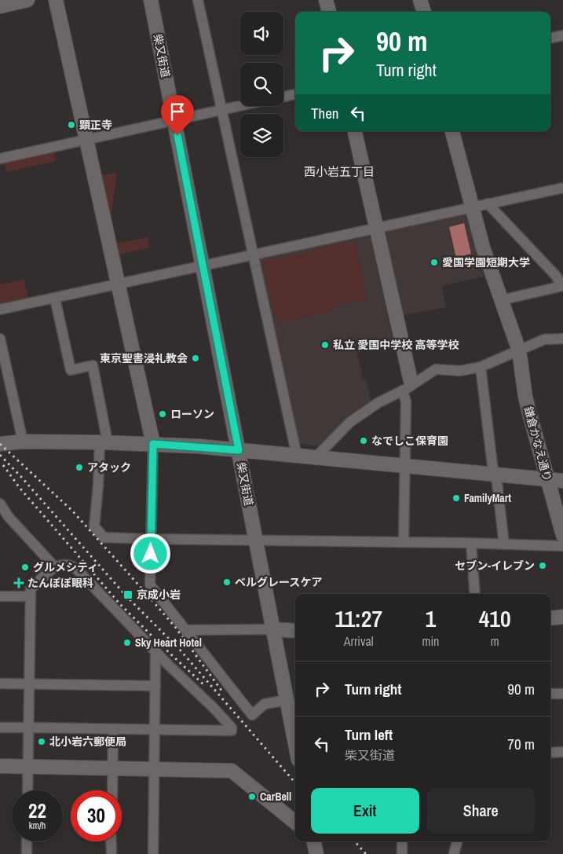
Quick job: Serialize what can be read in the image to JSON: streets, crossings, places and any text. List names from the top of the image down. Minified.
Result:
{"streets":{"street":["柴又街道","鎌倉かなえ通り"]},"districts":["西小岩五丁目"],"places":{"other":["顕正寺","愛国学園短期大学","私立 愛国中学校 高等学校","東京聖書浸礼教会","ローソン","なでしこ保育園","アタック","FamilyMart","セブン-イレブン","グルメシティ","ベルグレースケア","Sky Heart Hotel","北小岩六郵便局","CarBell"],"health":["たんぽぽ眼科"],"transit":["京成小岩"]},"page":{"turn":["90 m","Turn right"],"then":"Then","eta":["11:27","Arrival","1","min","410","m"],"list":[{"name":"Turn right","value":"90 m"},{"name":"Turn left","note":"柴又街道","value":"70 m"}],"buttons":["Exit","Share"],"speed":"22 km/h","limit":"30"}}
